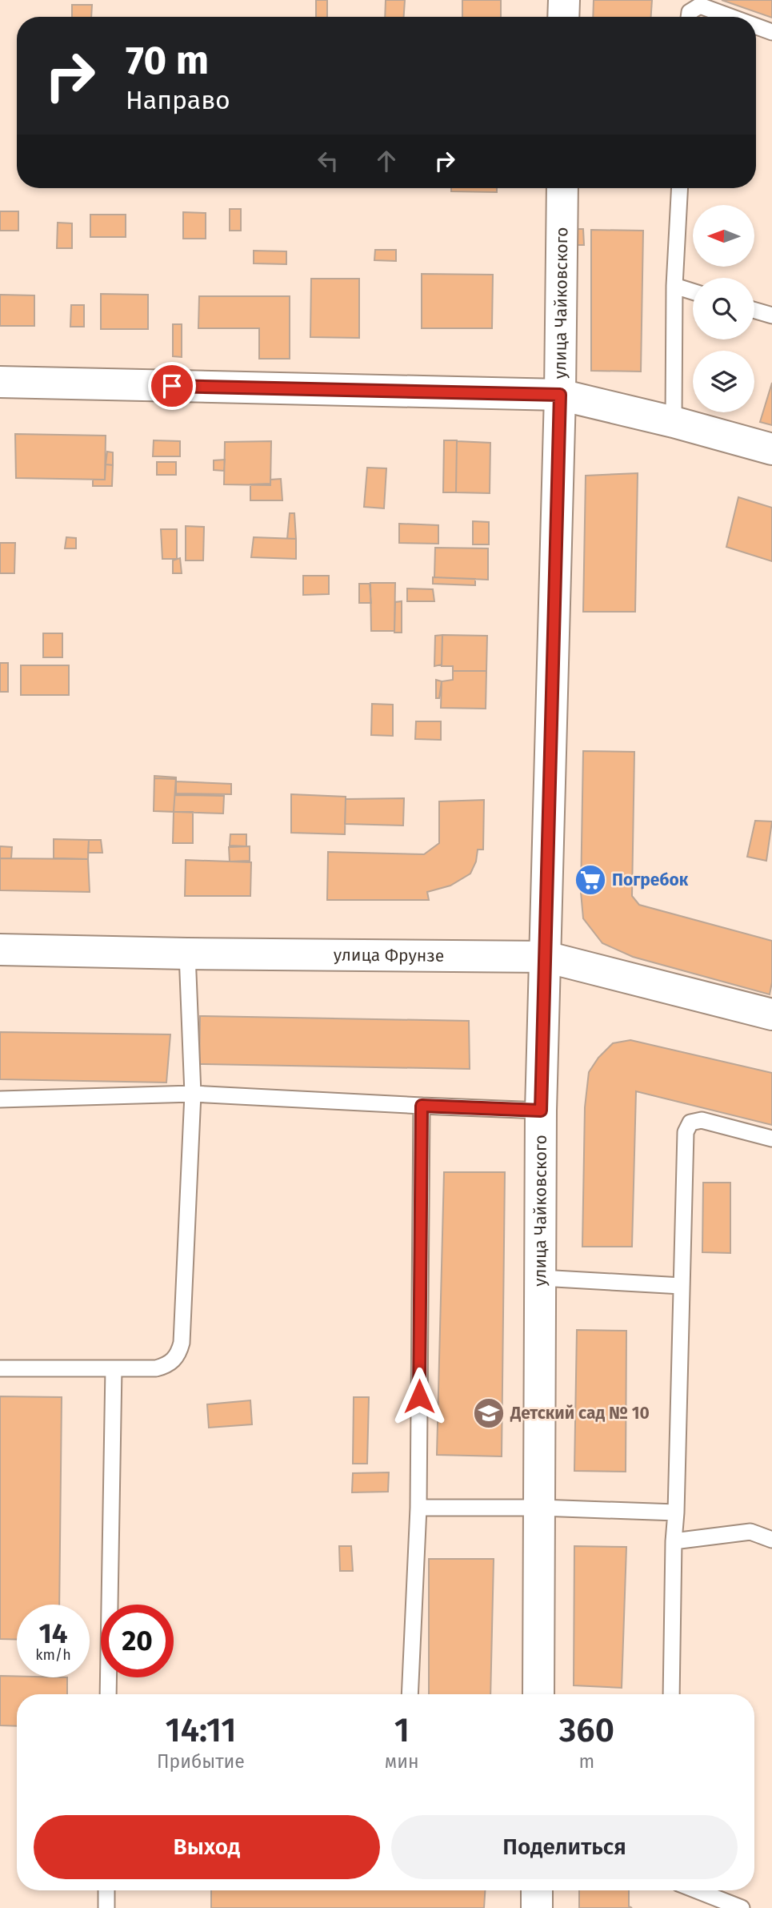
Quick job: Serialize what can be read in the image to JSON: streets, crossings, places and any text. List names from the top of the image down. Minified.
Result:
{"streets":{"street":["улица Чайковского","улица Фрунзе"]},"crossings":[["улица Чайковского","улица Фрунзе"]],"places":{"supermarket":["Погребок"],"school or university":["Детский сад № 10"]},"north":"left","page":{"turn":["70 m","Направо"],"speed":"14 km/h","limit":"20","eta":["14:11","Прибытие","1","мин","360","m"],"buttons":["Выход","Поделиться"]}}
